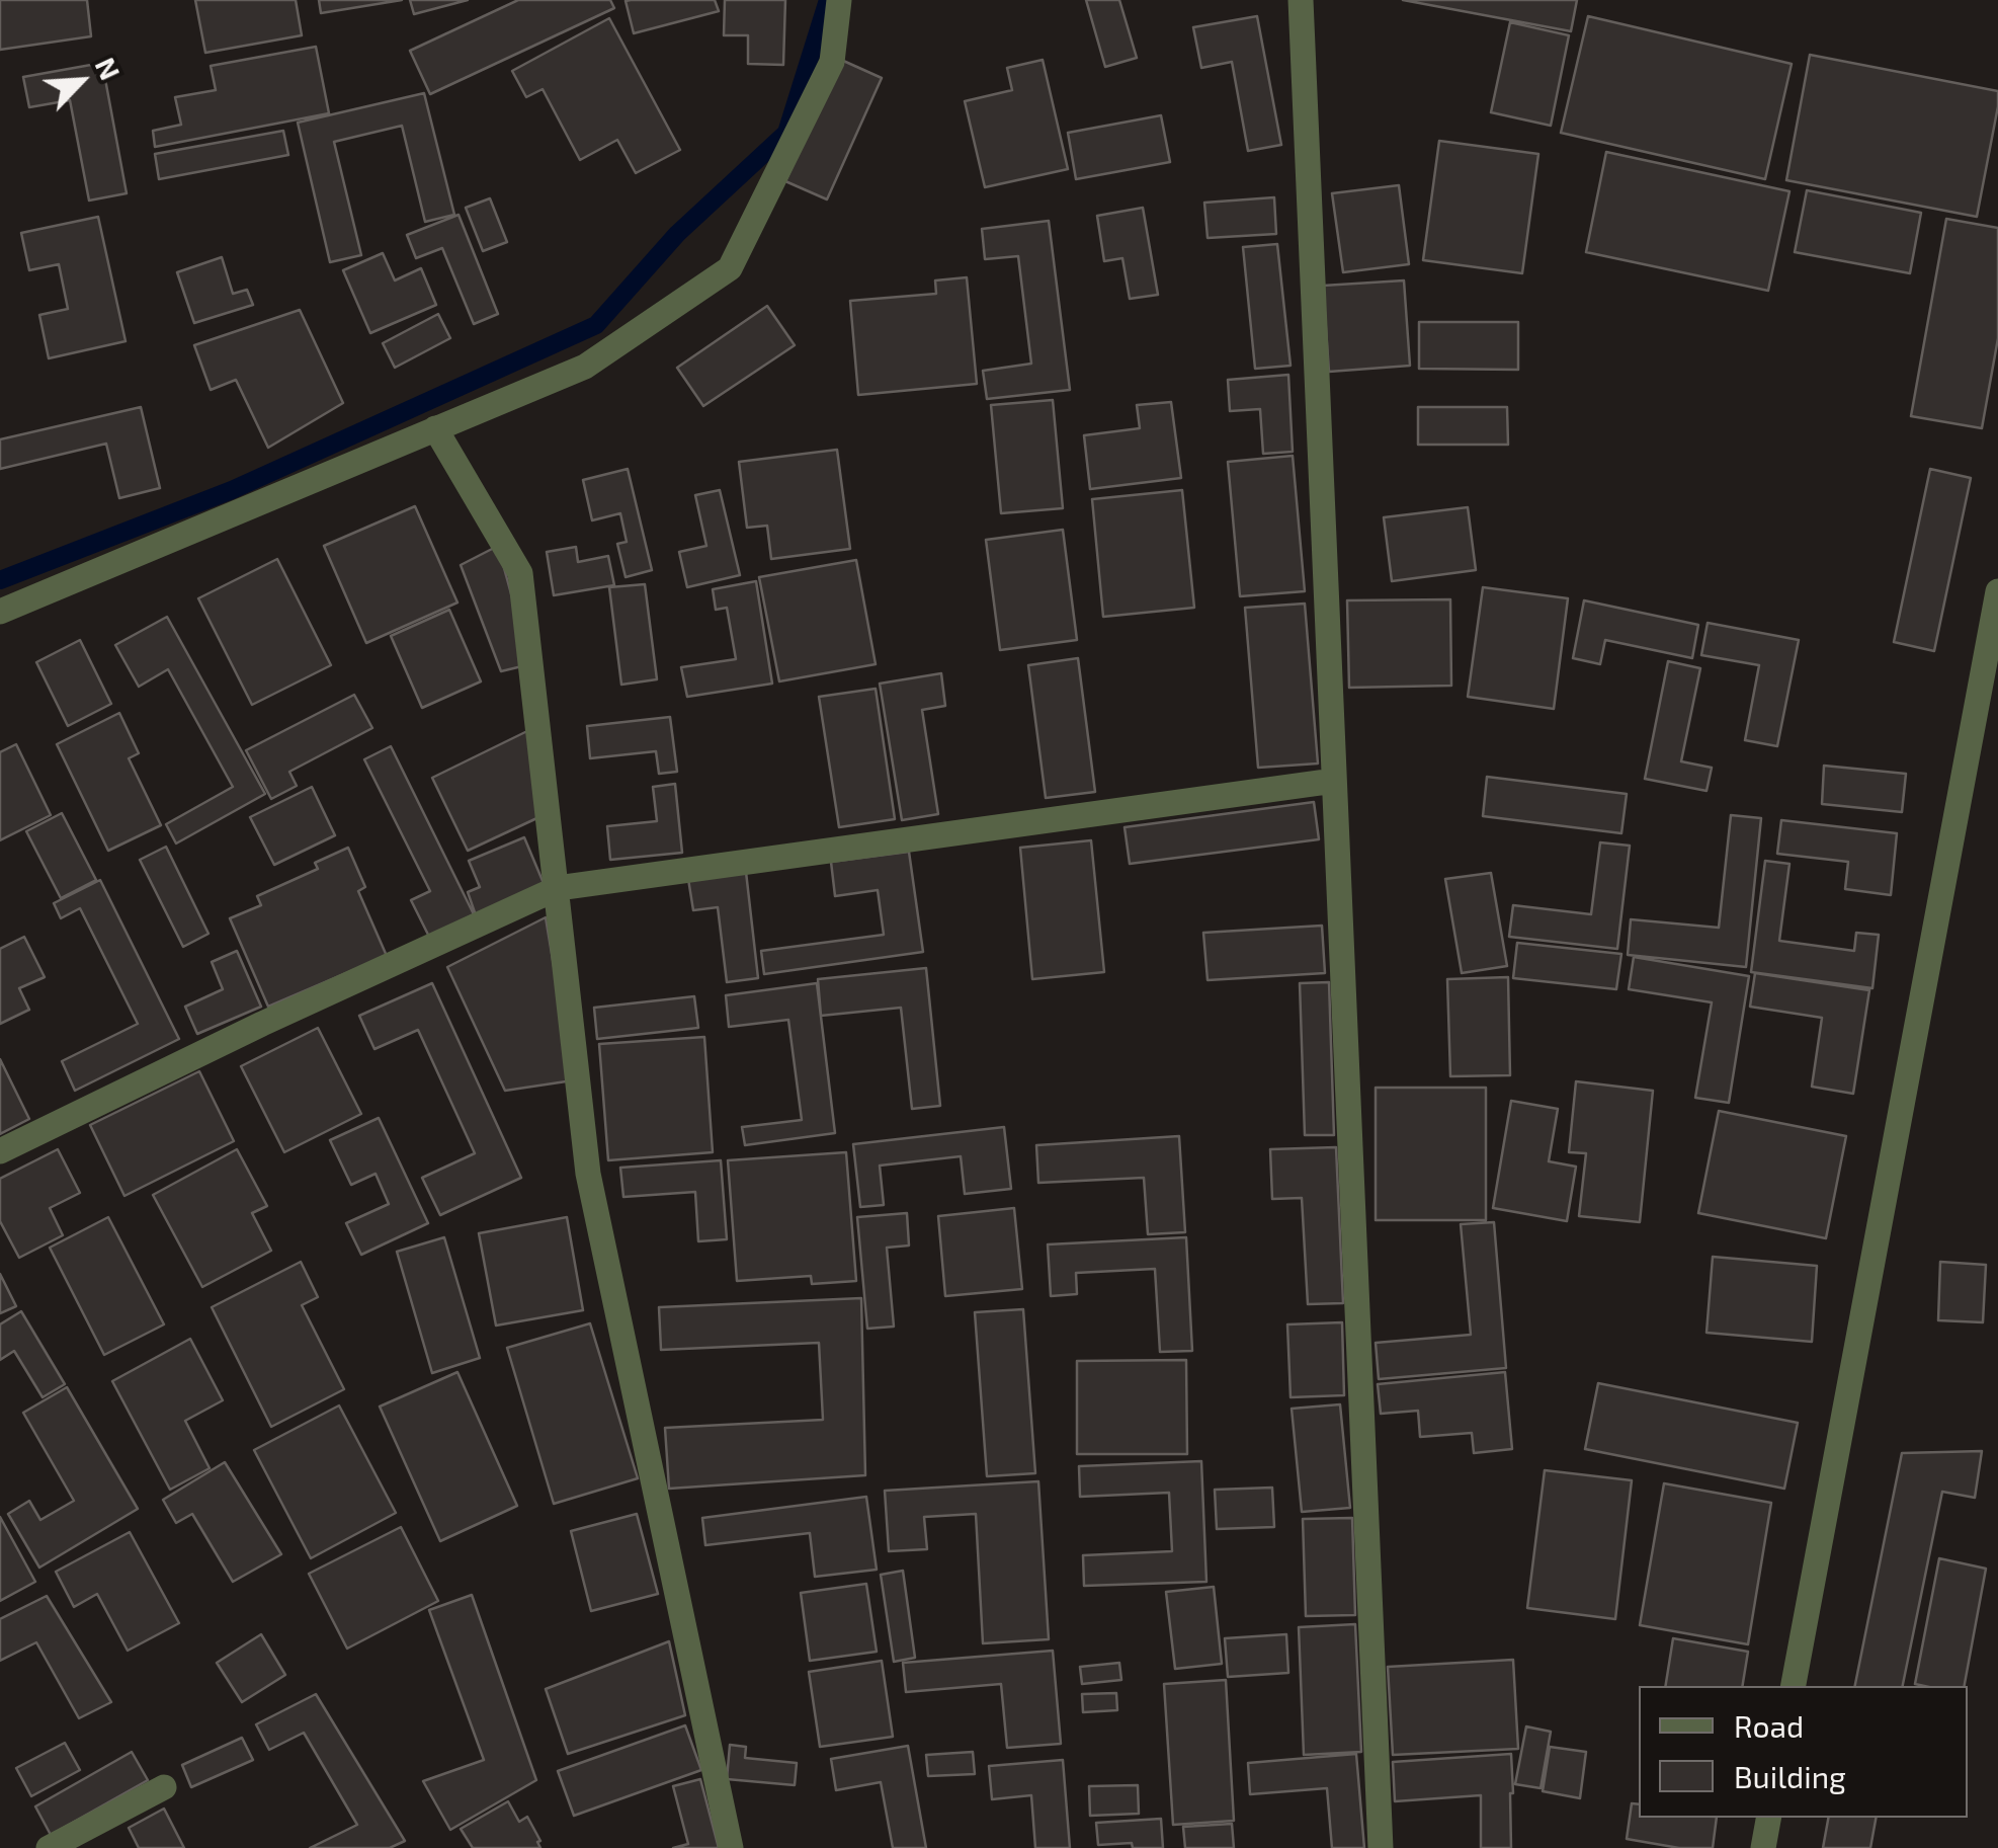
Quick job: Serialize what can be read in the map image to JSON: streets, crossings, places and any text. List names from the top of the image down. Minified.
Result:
{"legend":["Road","Building"],"north":"top right"}
